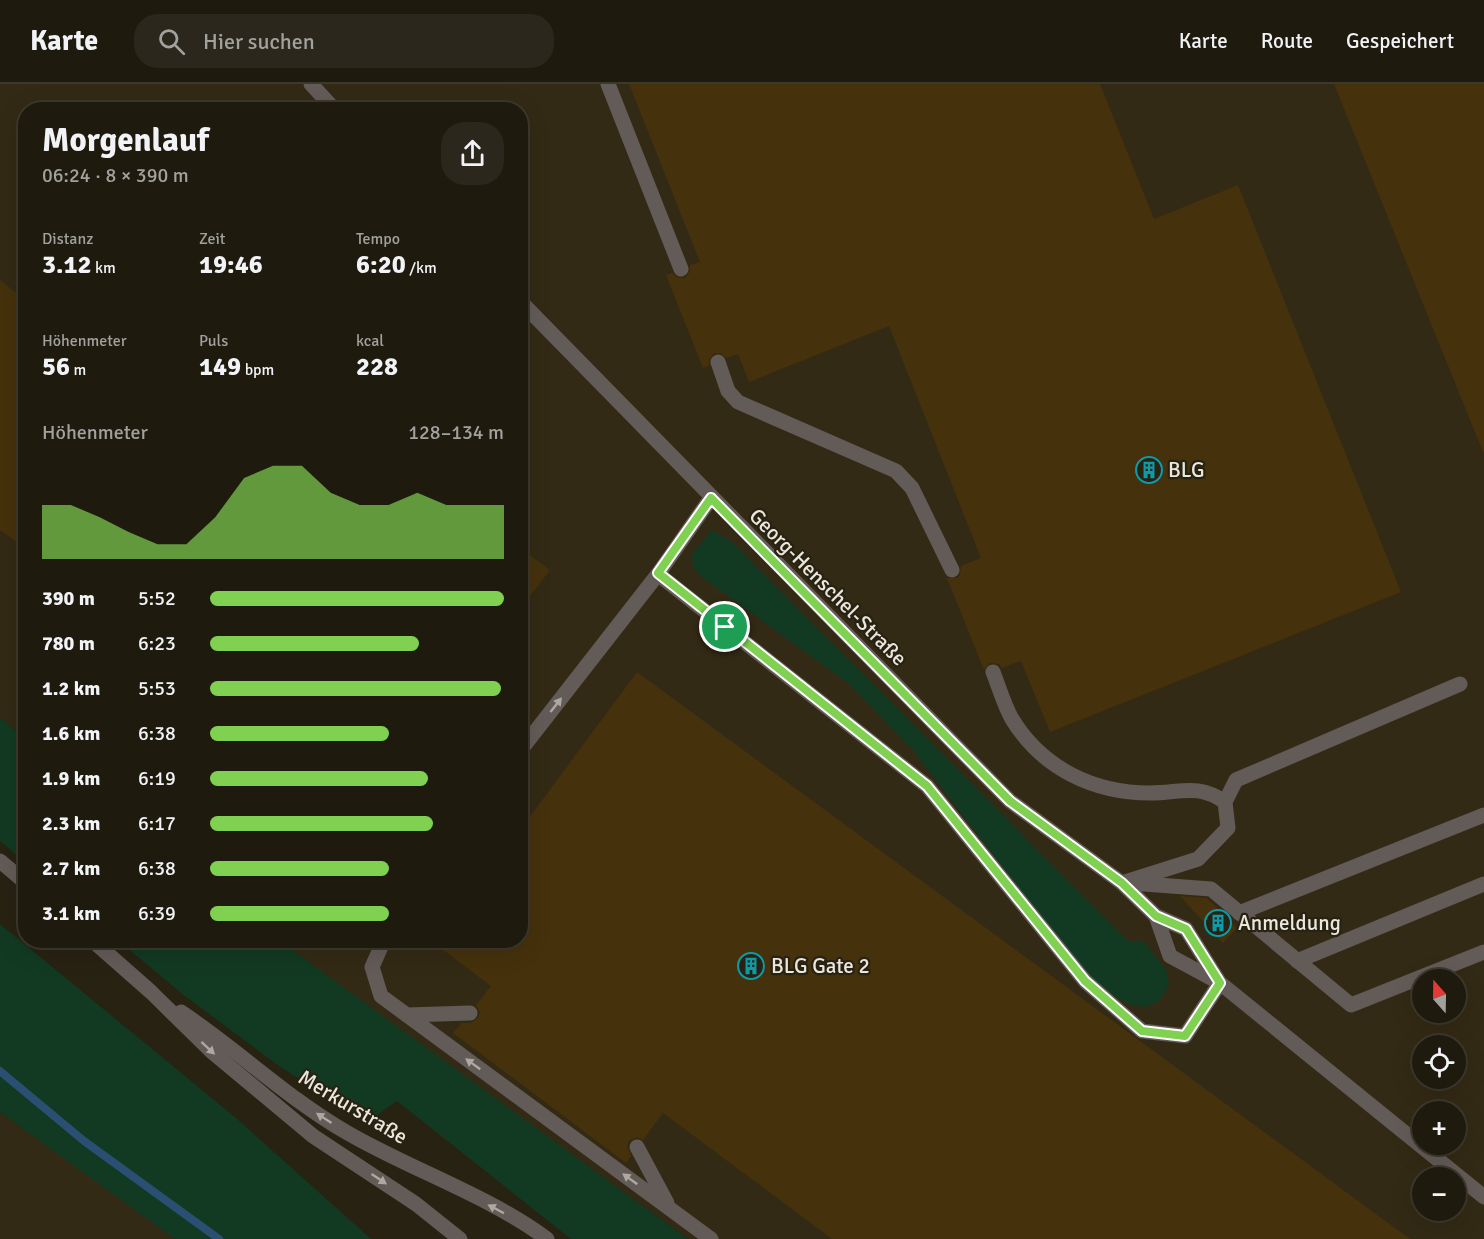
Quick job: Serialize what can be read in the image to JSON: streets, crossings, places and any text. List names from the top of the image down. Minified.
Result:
{"streets":{"street":["Georg-Henschel-Straße","Merkurstraße"]},"places":{"building":["BLG","Anmeldung","BLG Gate 2"]},"north":"top","page":{"header":"Karte","search":"Hier suchen","nav":["Karte","Route","Gespeichert"],"heading":["Morgenlauf","06:24 · 8 × 390 m"],"stats":[["Distanz","3.12 km"],["Zeit","19:46"],["Tempo","6:20 /km"],["Höhenmeter","56 m"],["Puls","149 bpm"],["kcal","228"]],"chart":["Höhenmeter","128–134 m"],"list":[{"name":"390 m","note":"5:52"},{"name":"780 m","note":"6:23"},{"name":"1.2 km","note":"5:53"},{"name":"1.6 km","note":"6:38"},{"name":"1.9 km","note":"6:19"},{"name":"2.3 km","note":"6:17"},{"name":"2.7 km","note":"6:38"},{"name":"3.1 km","note":"6:39"}],"map_buttons":["+","−"]}}
